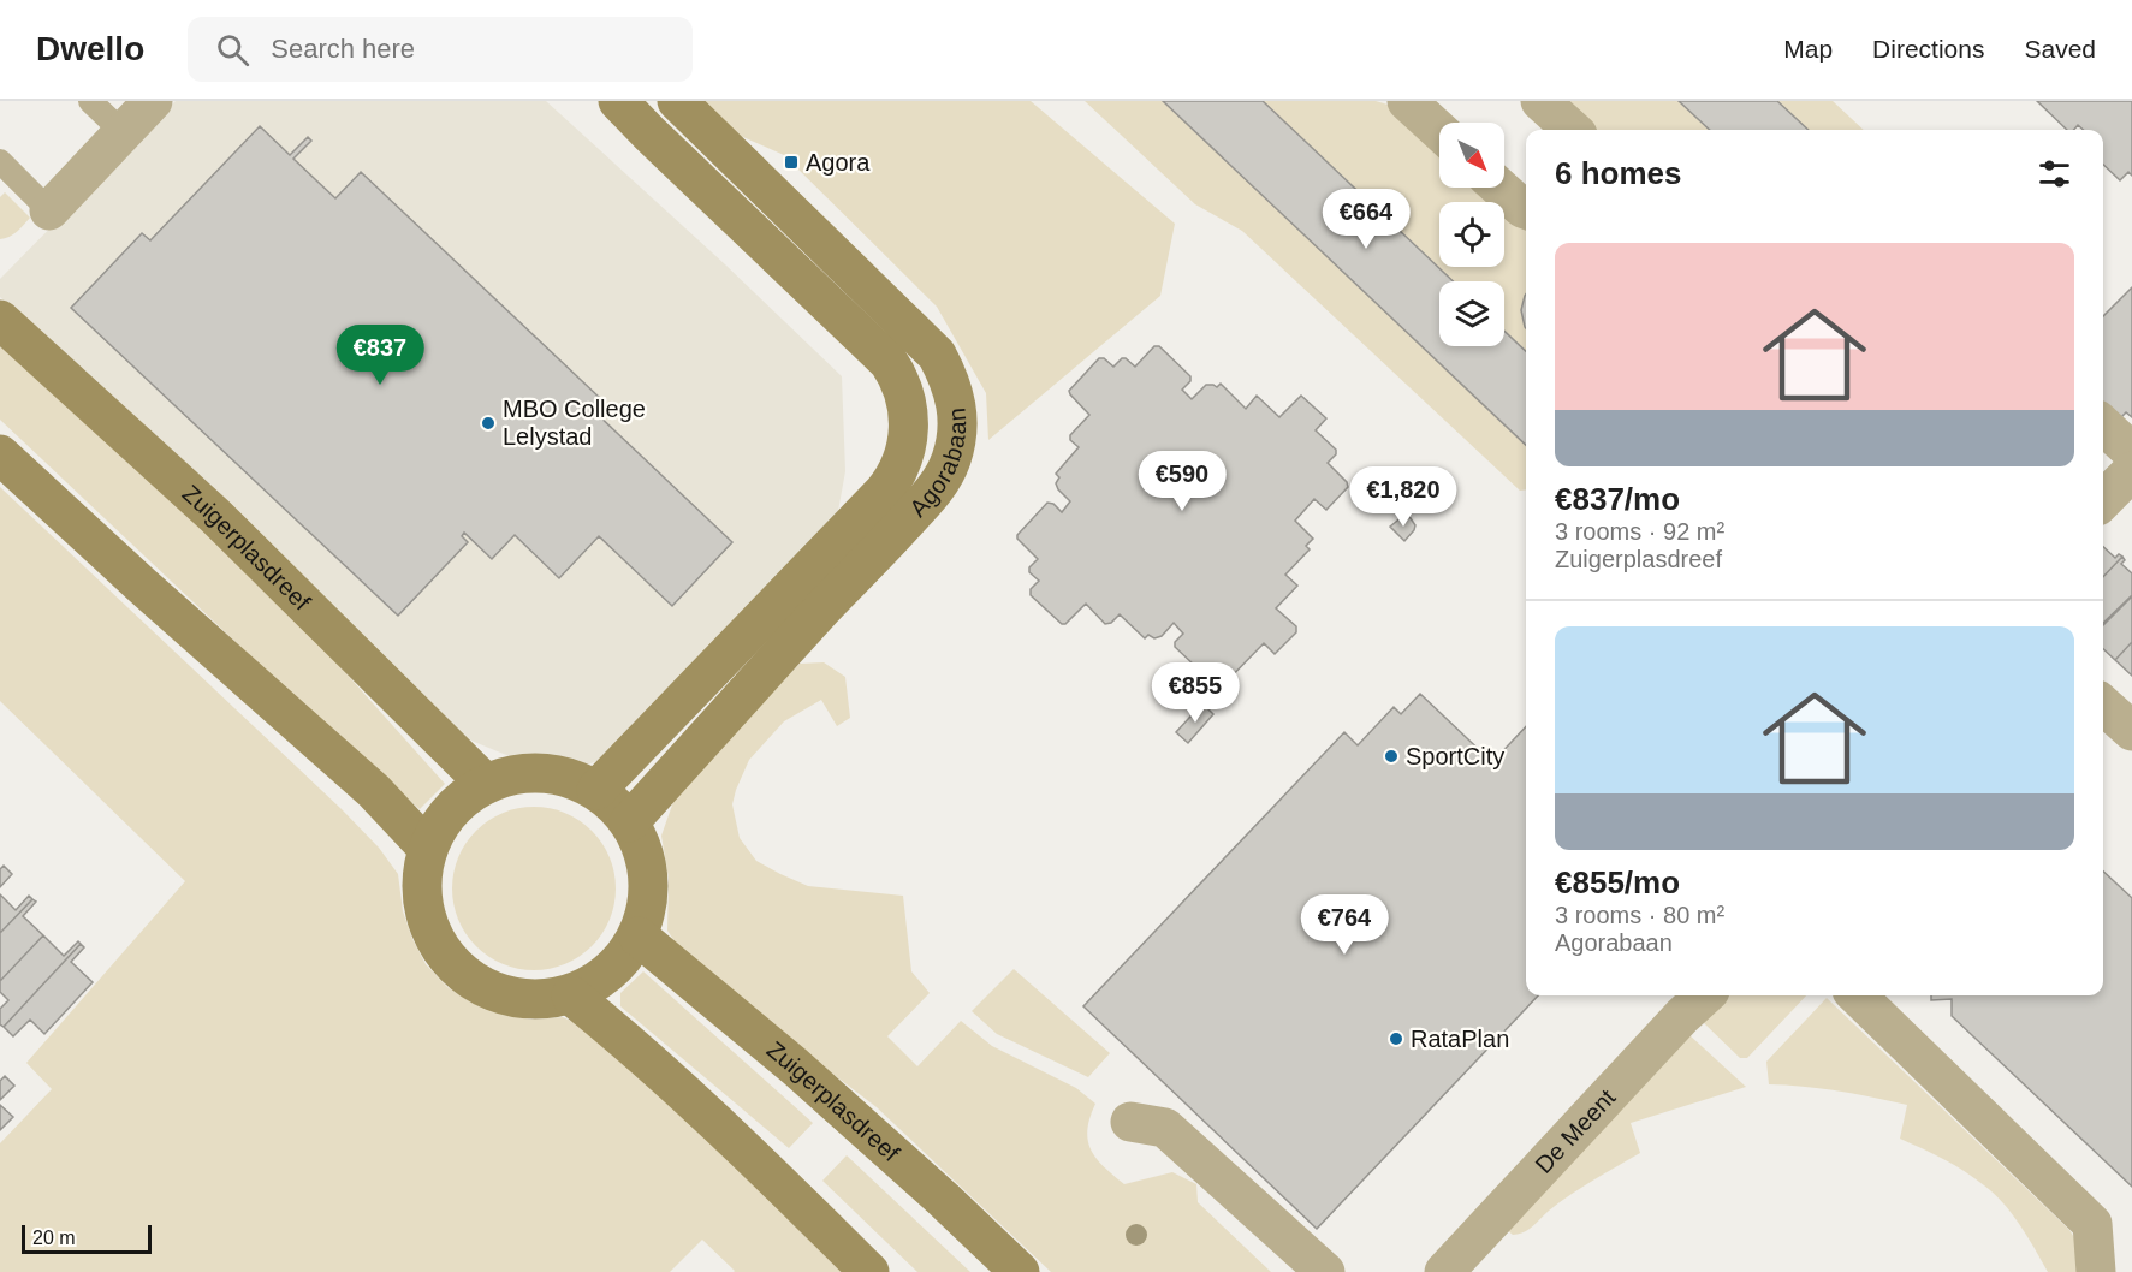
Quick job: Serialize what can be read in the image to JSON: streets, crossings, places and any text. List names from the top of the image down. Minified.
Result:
{"streets":{"main road":["Agorabaan","Zuigerplasdreef"],"street":["De Meent"]},"crossings":[["Agorabaan","Zuigerplasdreef"]],"places":{"transit":["Agora"],"other":["MBO College Lelystad","SportCity","RataPlan"]},"scale_bar":"20 m","north":"bottom right","page":{"header":"Dwello","search":"Search here","nav":["Map","Directions","Saved"],"heading":"6 homes","price":["€664","€837","€590","€1,820","€855","€764"],"list":[{"name":"€837/mo","note":"3 rooms · 92 m² · Zuigerplasdreef"},{"name":"€855/mo","note":"3 rooms · 80 m² · Agorabaan"}],"scale":"20 m"}}
